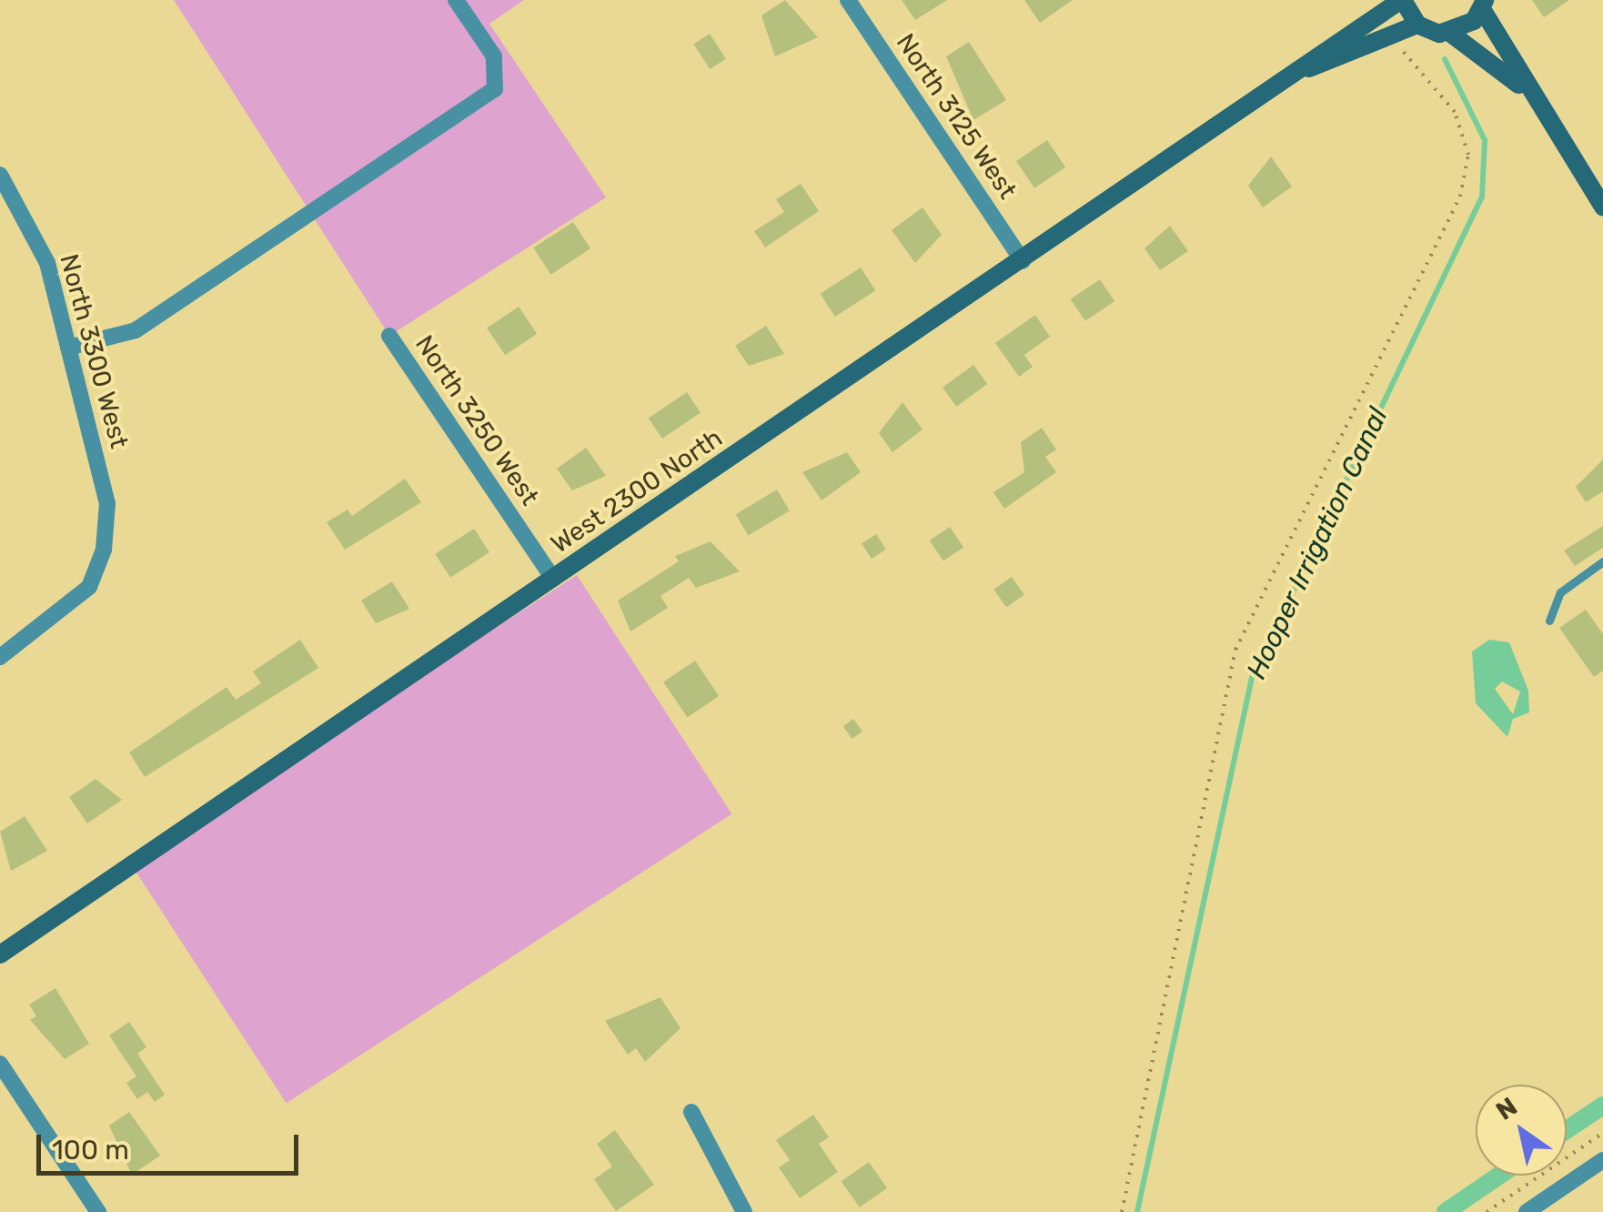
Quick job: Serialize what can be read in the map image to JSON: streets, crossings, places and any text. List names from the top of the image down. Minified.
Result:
{"streets":{"street":["North 3125 West","North 3300 West","North 3250 West","West 2300 North"]},"crossings":[["North 3125 West","West 2300 North"],["North 3250 West","West 2300 North"]],"water":["Hooper Irrigation Canal"],"scale_bar":"100 m","north":"top left"}
